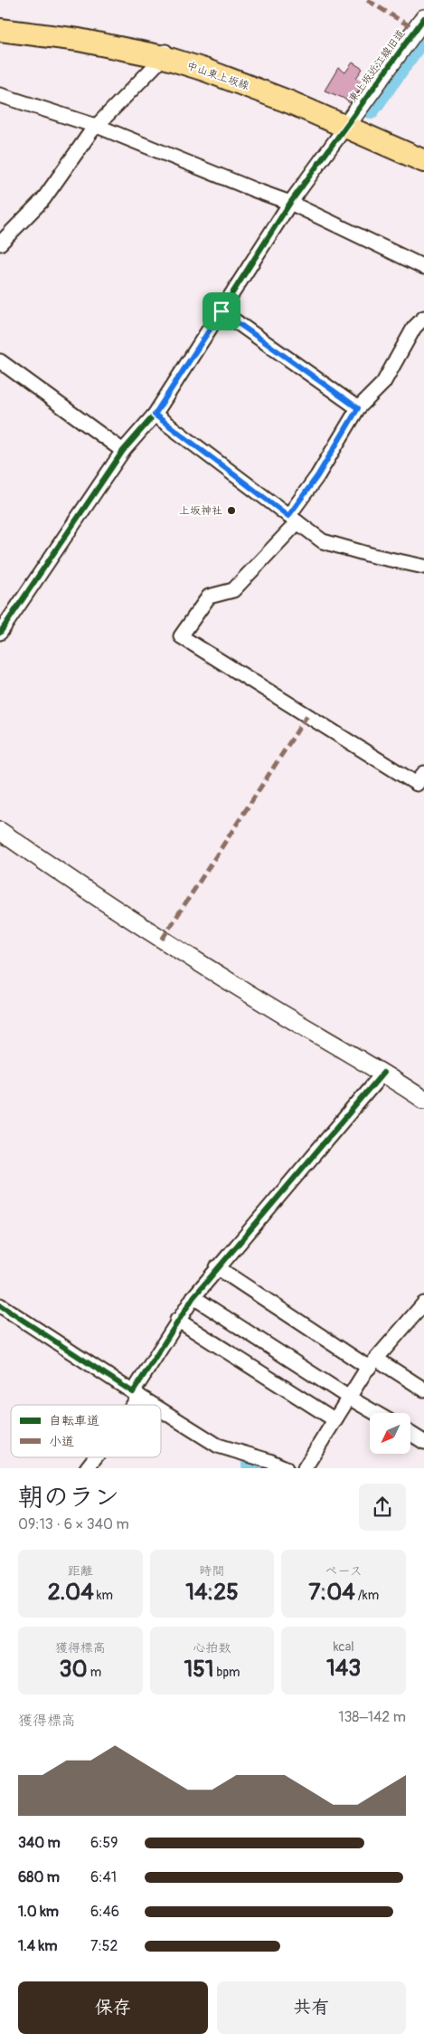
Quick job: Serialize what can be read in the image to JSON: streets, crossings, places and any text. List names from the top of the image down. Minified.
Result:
{"streets":{"main road":["中山東上坂線"],"street":["東上坂近江線旧道"]},"crossings":[["東上坂近江線旧道","中山東上坂線"]],"places":["上坂神社"],"legend":["自転車道","小道"],"north":"bottom left","page":{"heading":["朝のラン","09:13 · 6 × 340 m"],"stats":[["距離","2.04 km"],["時間","14:25"],["ペース","7:04 /km"],["獲得標高","30 m"],["心拍数","151 bpm"],["kcal","143"]],"chart":["獲得標高","138–142 m"],"list":[{"name":"340 m","note":"6:59"},{"name":"680 m","note":"6:41"},{"name":"1.0 km","note":"6:46"},{"name":"1.4 km","note":"7:52"}],"buttons":["保存","共有"]}}
